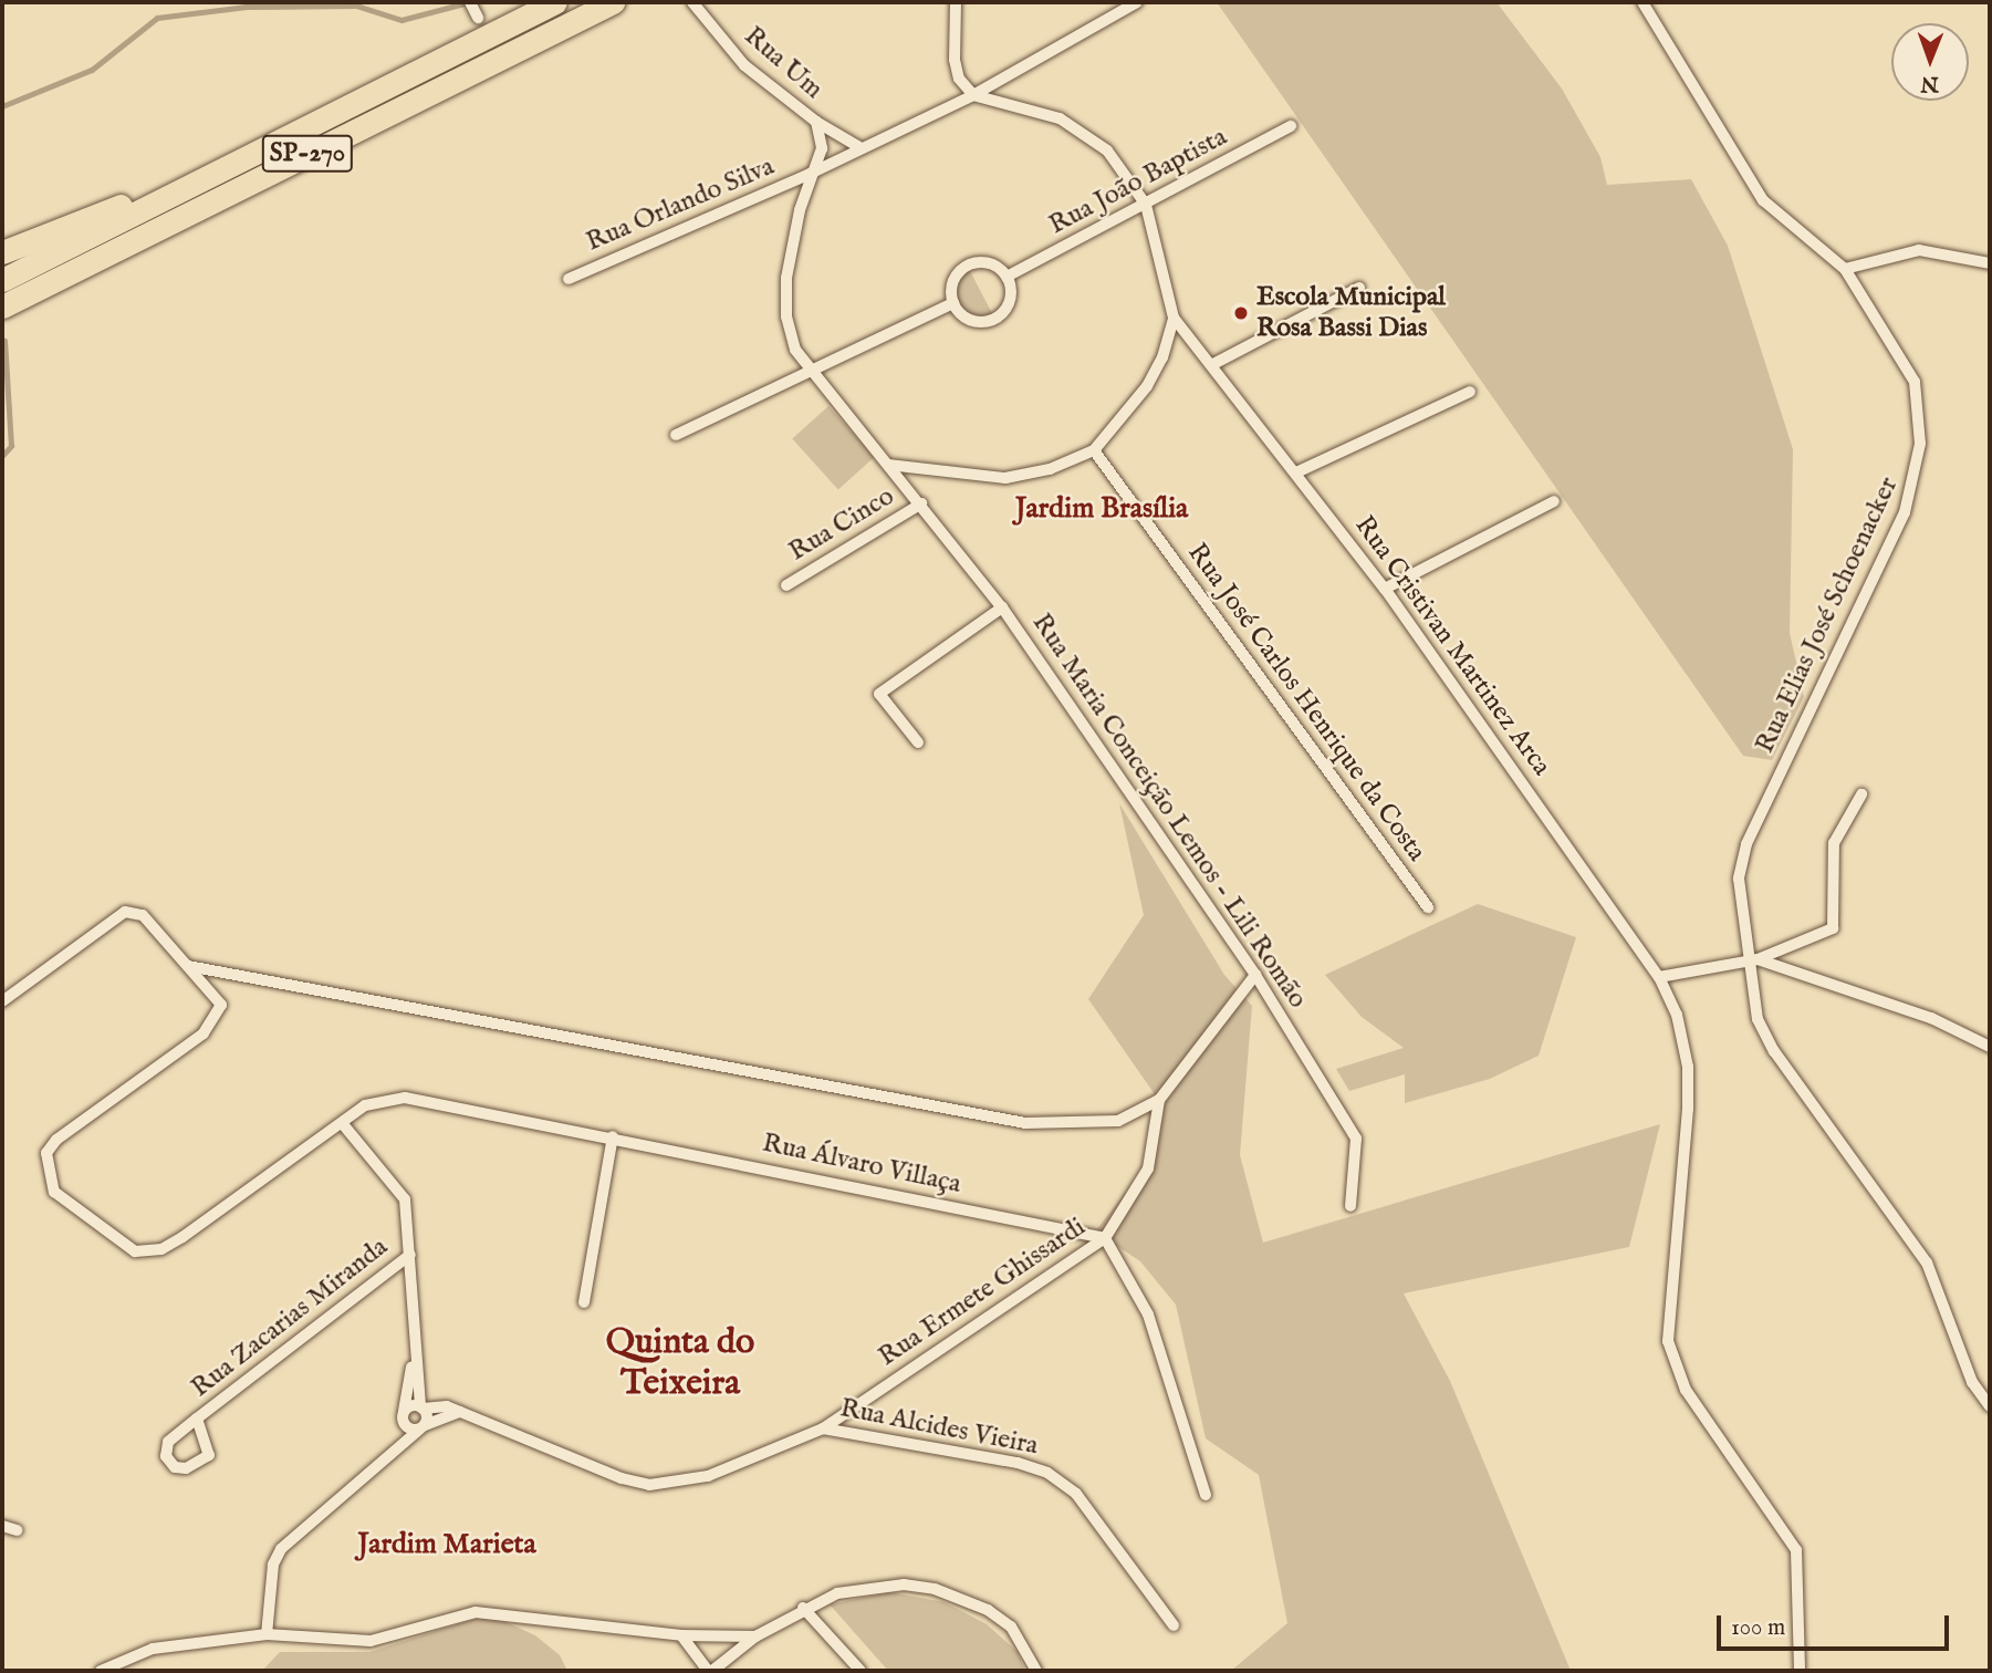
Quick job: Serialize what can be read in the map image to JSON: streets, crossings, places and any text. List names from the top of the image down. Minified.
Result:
{"streets":{"highway":["SP-270"],"street":["Rua Um","Rua João Baptista","Rua Orlando Silva","Rua Cinco","Rua Elias José Schoenacker","Rua Cristivan Martinez Arca","Rua José Carlos Henrique da Costa","Rua Maria Conceição Lemos - Lili Romão","Rua Álvaro Villaça","Rua Ermete Ghissardi","Rua Zacarias Miranda","Rua Alcides Vieira"]},"crossings":[["Rua Um","Rua Orlando Silva"],["Rua Um","Rua Maria Conceição Lemos - Lili Romão"],["Rua Cinco","Rua Maria Conceição Lemos - Lili Romão"],["Rua Maria Conceição Lemos - Lili Romão","Rua Ermete Ghissardi"],["Rua Álvaro Villaça","Rua Ermete Ghissardi"],["Rua Ermete Ghissardi","Rua Alcides Vieira"]],"districts":["Jardim Brasília","Quinta do Teixeira","Jardim Marieta"],"places":["Escola Municipal Rosa Bassi Dias"],"scale_bar":"100 m","north":"bottom"}
